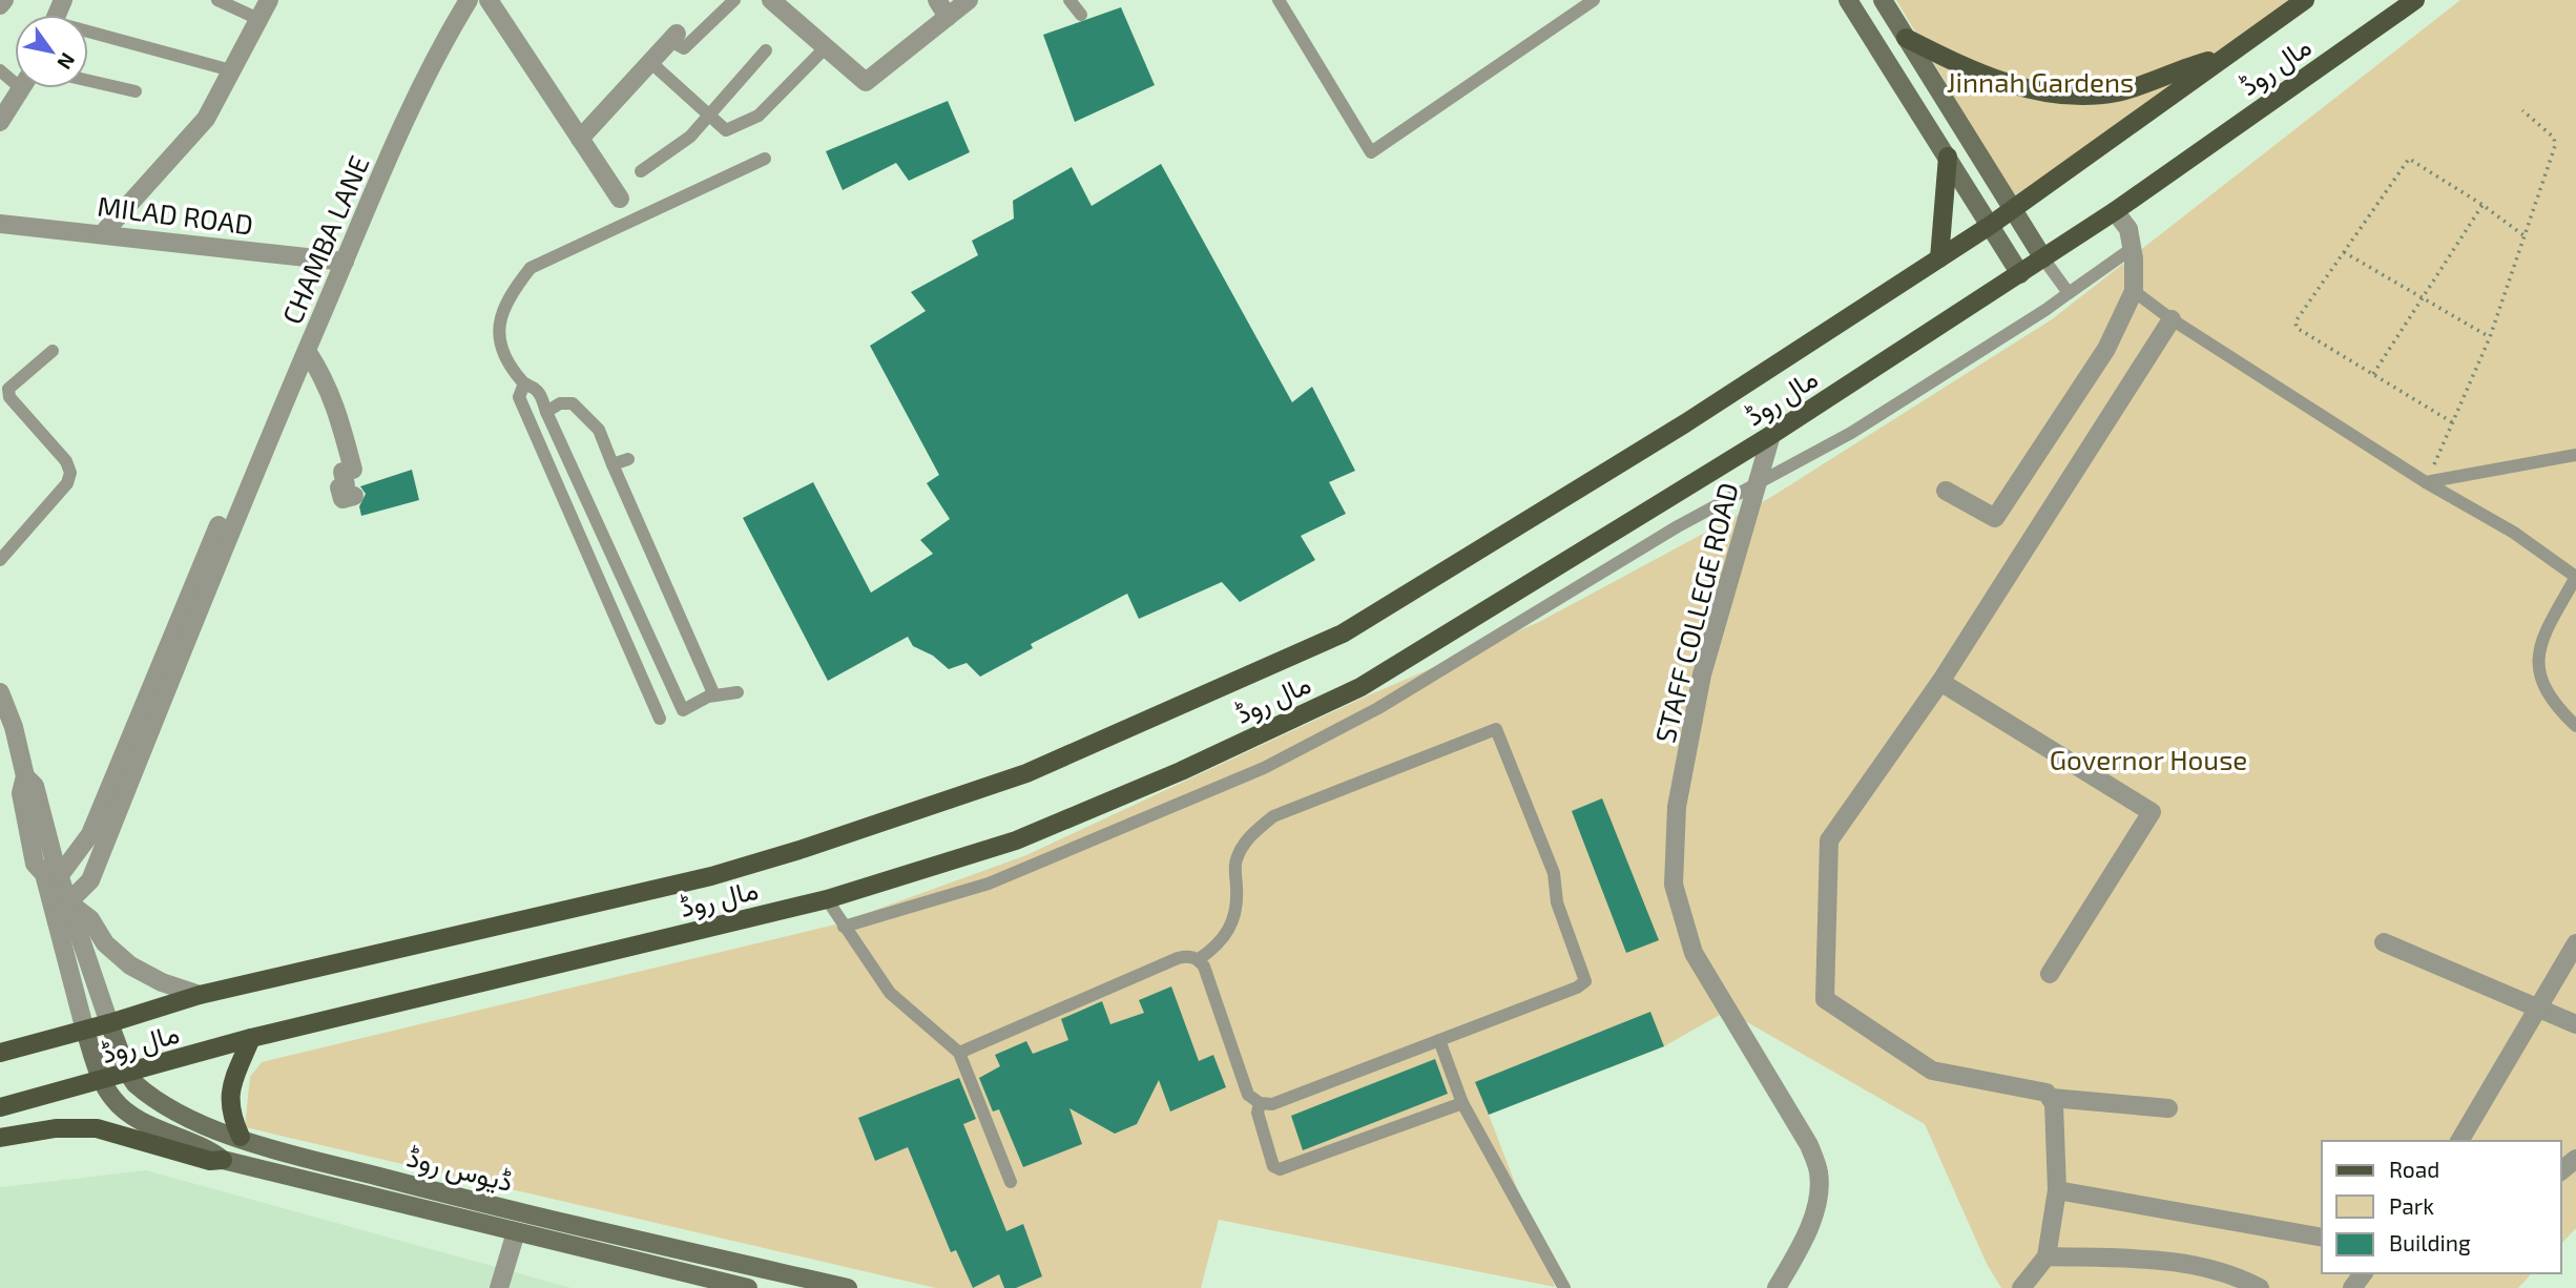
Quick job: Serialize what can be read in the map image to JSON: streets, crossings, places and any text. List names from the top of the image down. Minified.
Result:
{"streets":{"main road":["مال روڈ","ڈیوس روڈ"],"street":["MILAD ROAD","CHAMBA LANE","STAFF COLLEGE ROAD"]},"crossings":[["مال روڈ","STAFF COLLEGE ROAD"],["مال روڈ","ڈیوس روڈ"],["MILAD ROAD","CHAMBA LANE"]],"parks":["Jinnah Gardens","Governor House"],"legend":["Road","Park","Building"],"north":"bottom right"}
